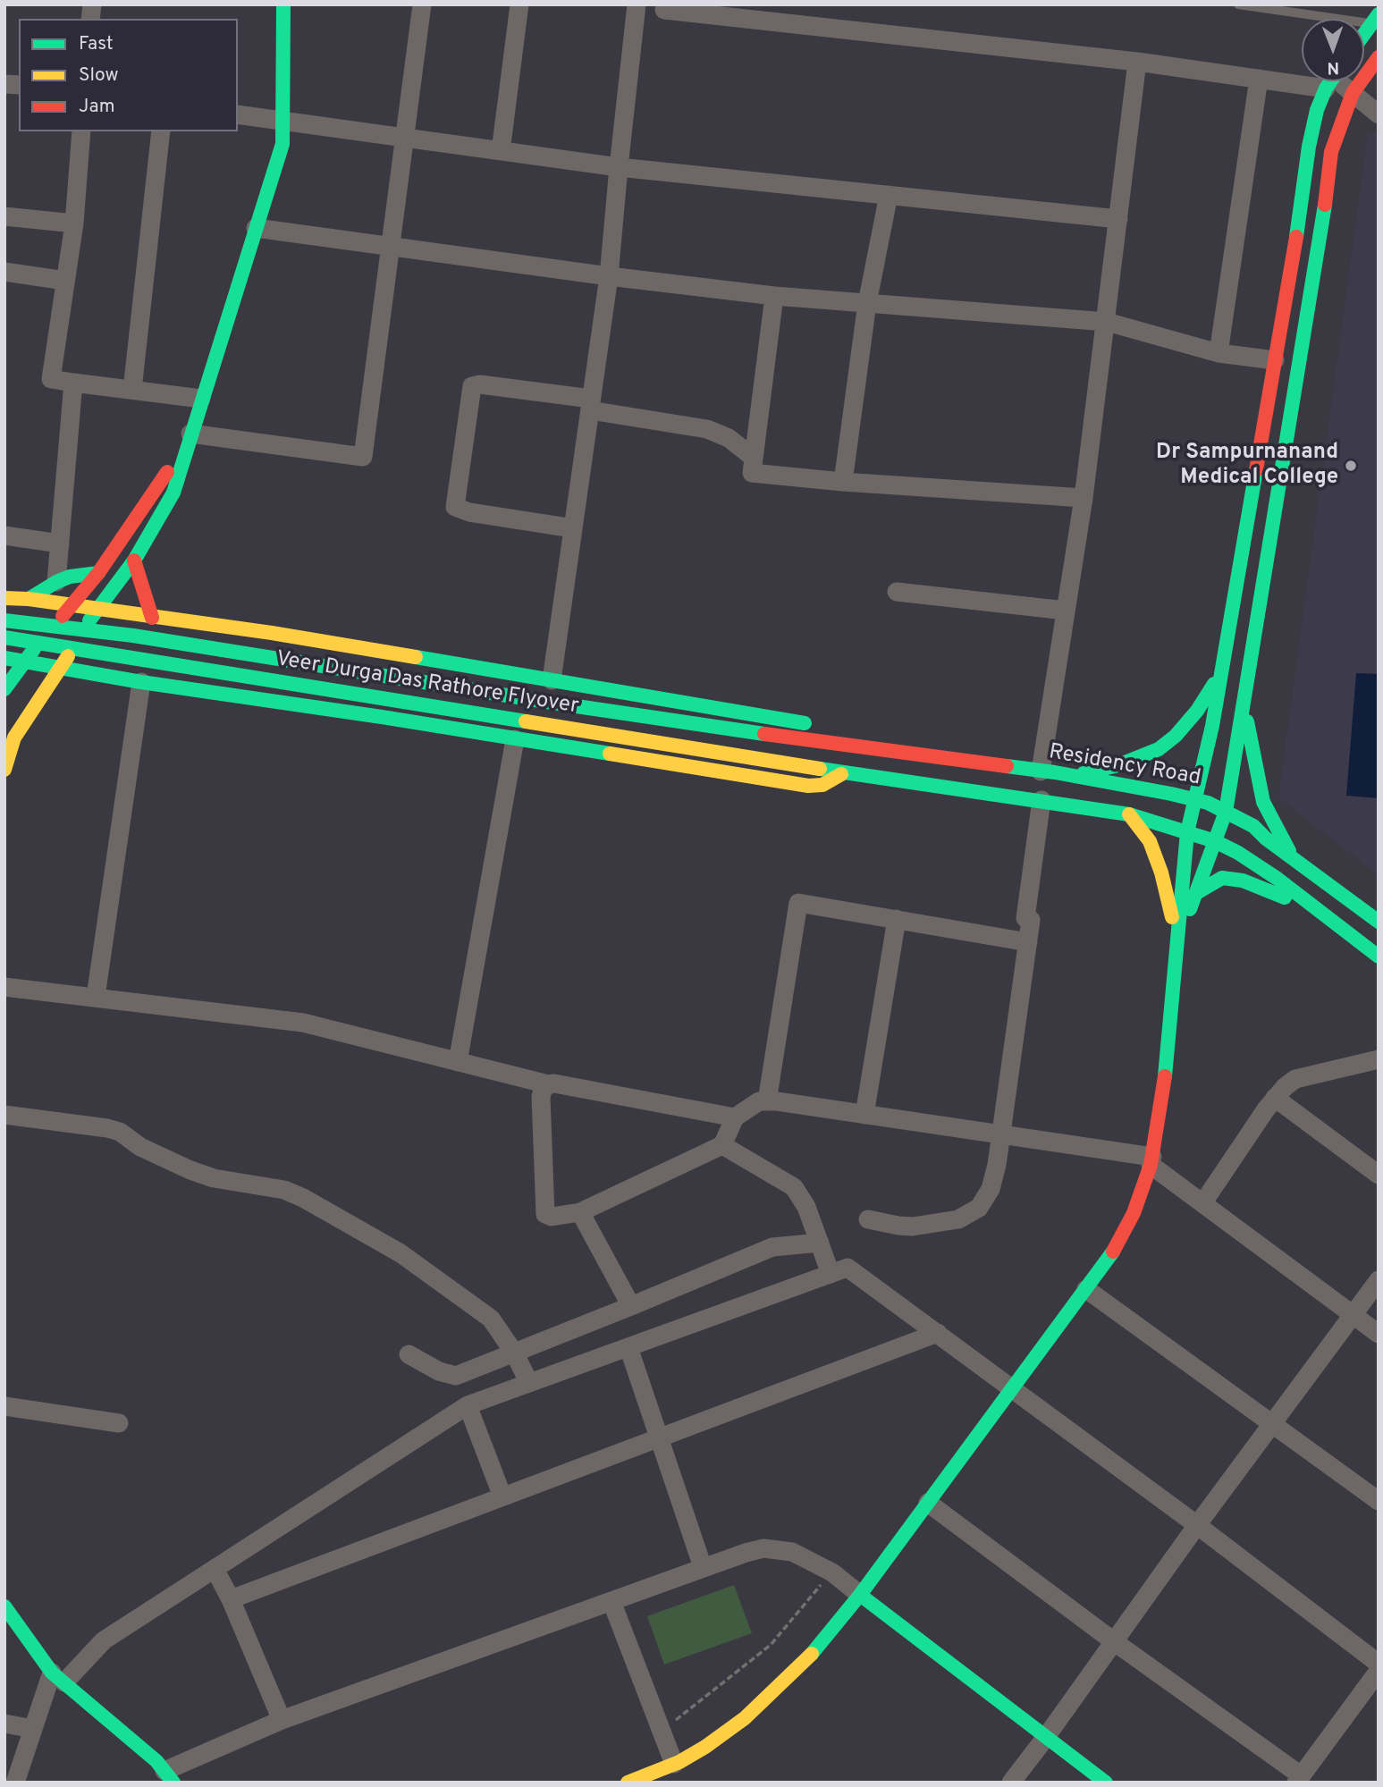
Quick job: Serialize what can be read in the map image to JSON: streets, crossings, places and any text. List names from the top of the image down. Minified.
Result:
{"streets":{"street":["Veer Durga Das Rathore Flyover","Residency Road"]},"crossings":[["Veer Durga Das Rathore Flyover","Residency Road"]],"places":["Dr Sampurnanand Medical College"],"legend":["Fast","Slow","Jam"],"north":"bottom"}
